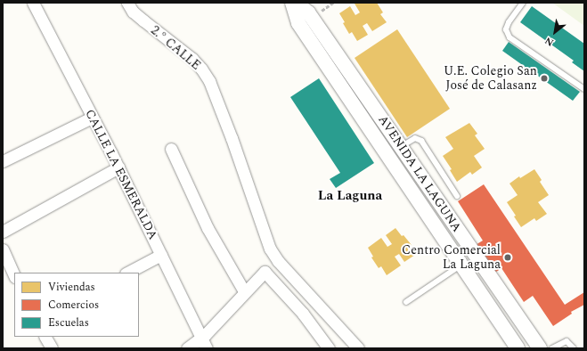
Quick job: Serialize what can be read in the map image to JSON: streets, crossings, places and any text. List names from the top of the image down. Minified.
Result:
{"streets":{"street":["2.° CALLE","AVENIDA LA LAGUNA","CALLE LA ESMERALDA"]},"districts":["La Laguna"],"places":["U.E. Colegio San José de Calasanz","Centro Comercial La Laguna"],"legend":["Viviendas","Comercios","Escuelas"],"north":"bottom left"}
